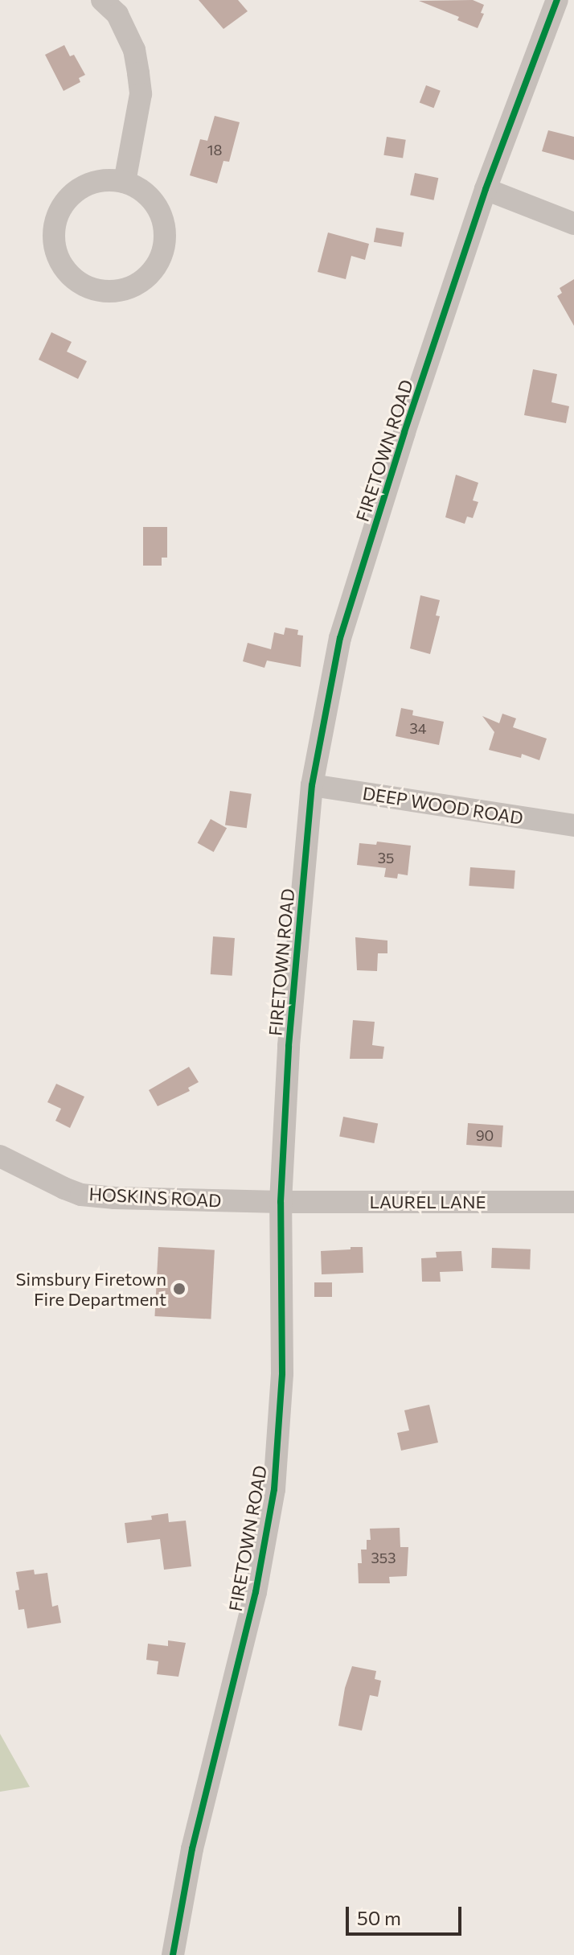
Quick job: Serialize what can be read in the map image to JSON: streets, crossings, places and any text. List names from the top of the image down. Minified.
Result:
{"streets":{"street":["FIRETOWN ROAD","DEEP WOOD ROAD","HOSKINS ROAD","LAUREL LANE"]},"crossings":[["FIRETOWN ROAD","DEEP WOOD ROAD"],["FIRETOWN ROAD","HOSKINS ROAD"],["FIRETOWN ROAD","LAUREL LANE"],["HOSKINS ROAD","LAUREL LANE"]],"places":["Simsbury Firetown Fire Department"],"house_numbers":["18","34","35","90","353"],"scale_bar":"50 m"}
